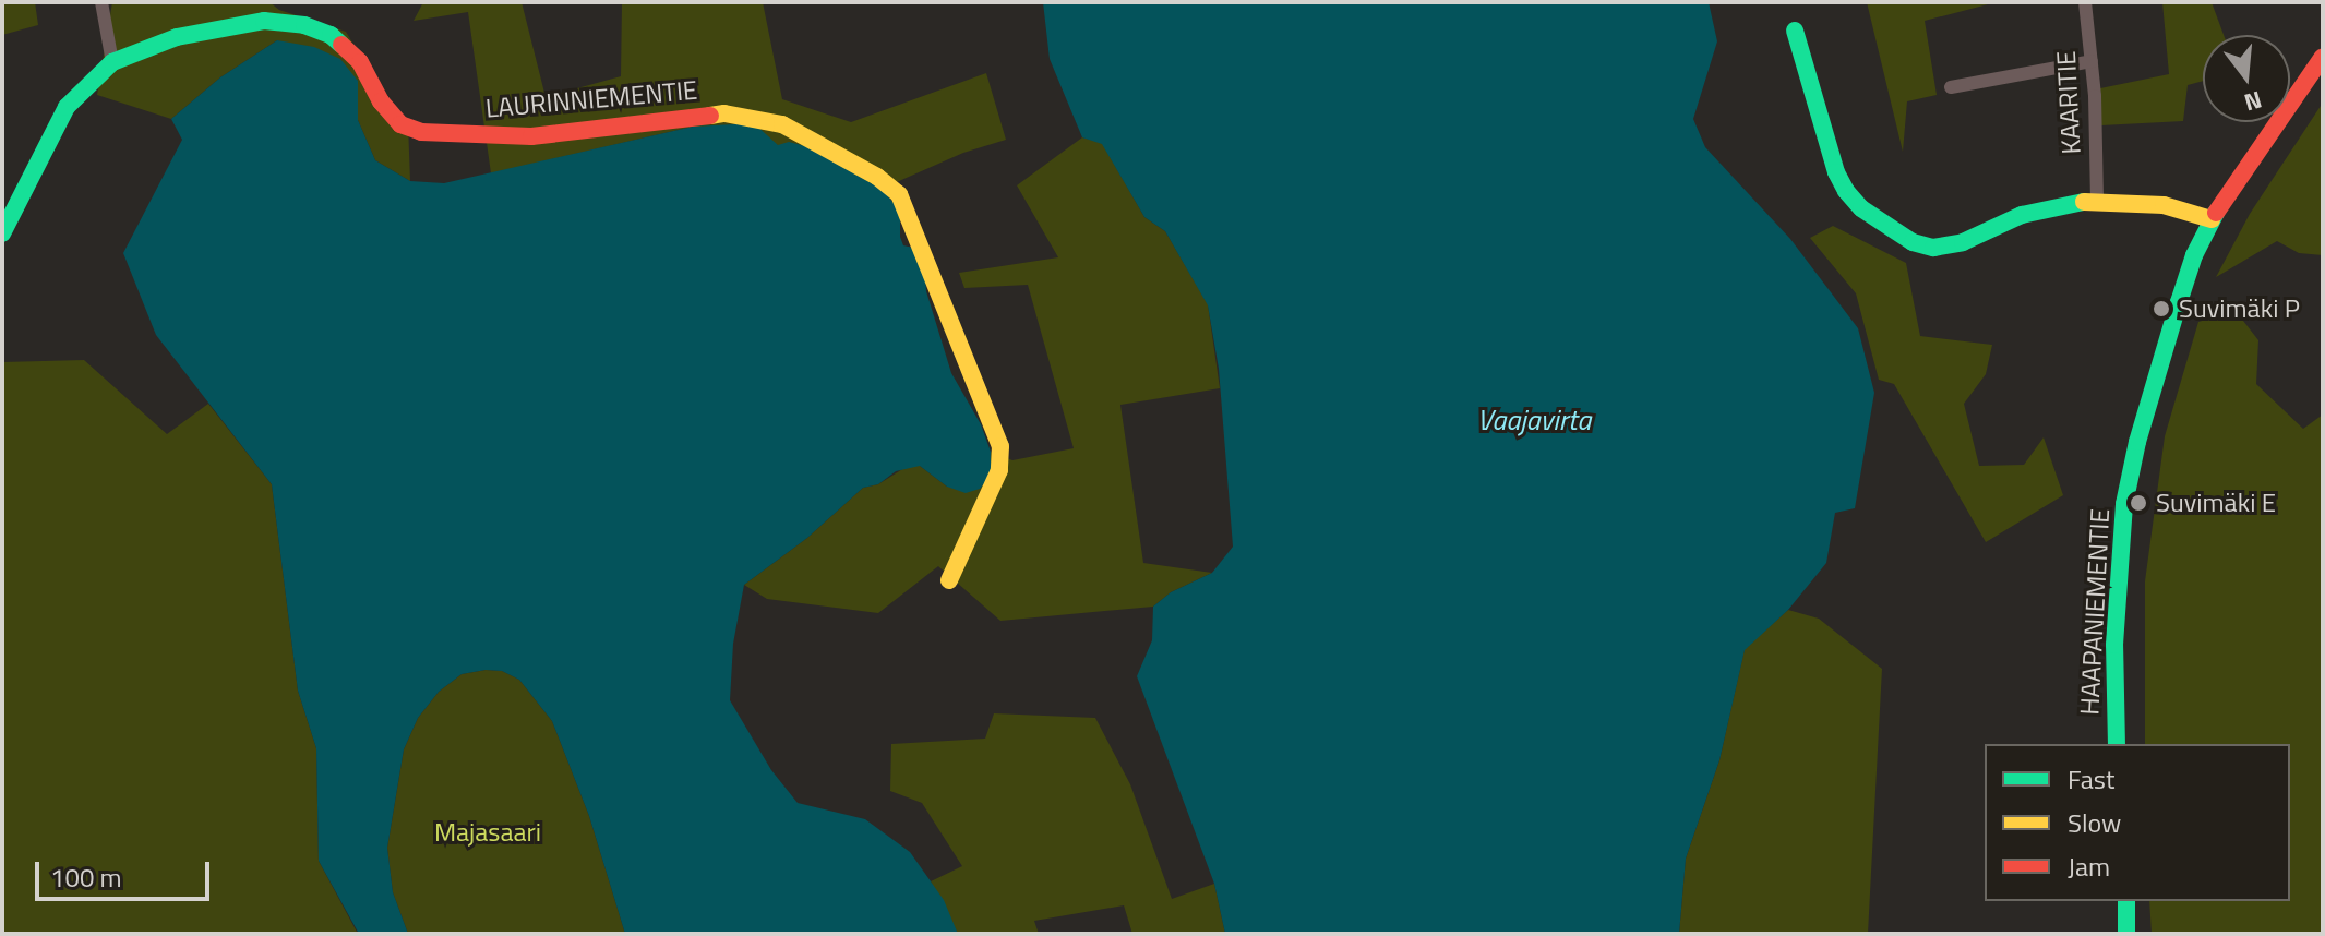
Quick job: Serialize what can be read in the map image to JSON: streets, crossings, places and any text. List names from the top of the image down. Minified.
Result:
{"streets":{"street":["LAURINNIEMENTIE","KAARITIE","HAAPANIEMENTIE"]},"water":["Vaajavirta"],"parks":["Majasaari"],"places":["Suvimäki P","Suvimäki E"],"legend":["Fast","Slow","Jam"],"scale_bar":"100 m","north":"bottom"}
